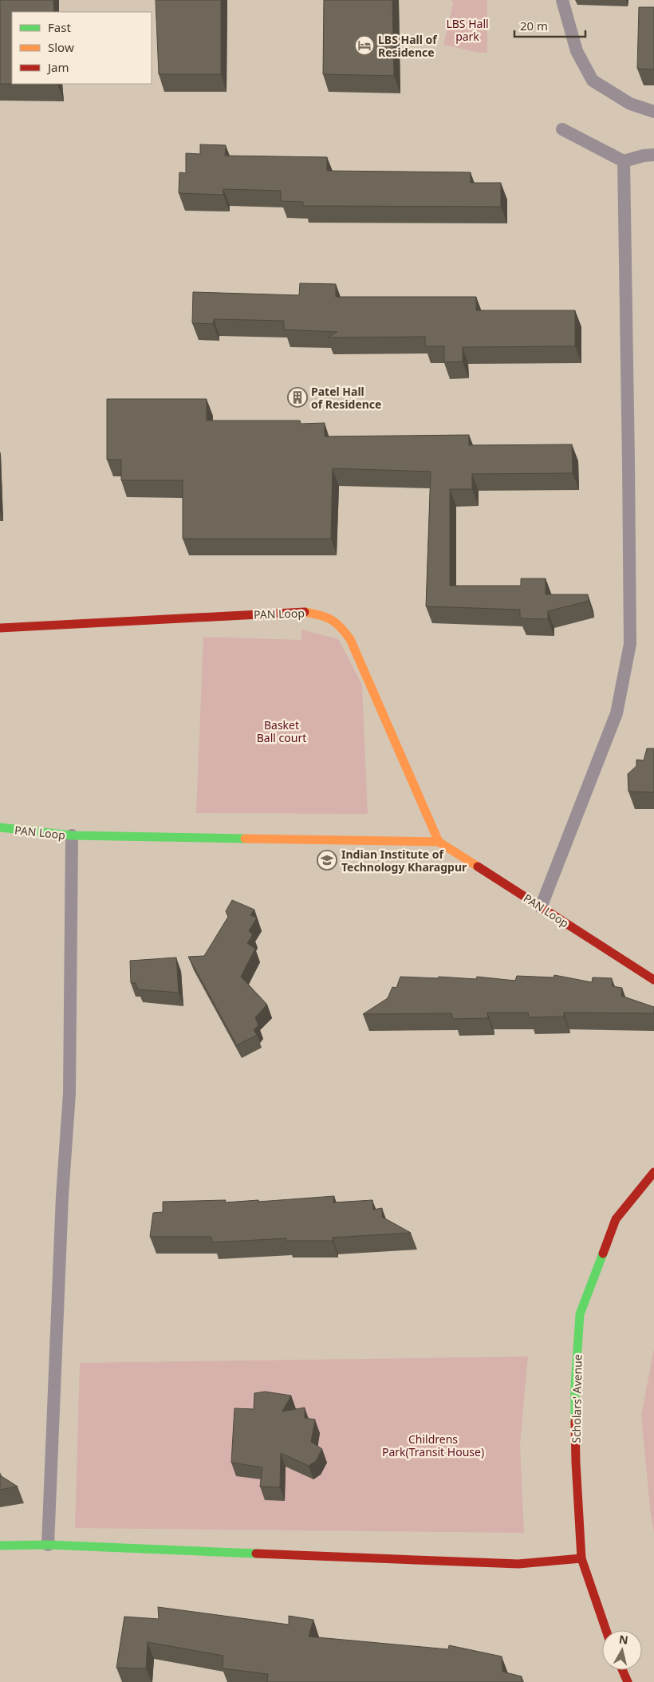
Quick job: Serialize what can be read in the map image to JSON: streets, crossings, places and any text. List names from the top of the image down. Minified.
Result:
{"streets":{"street":["PAN Loop","Scholars' Avenue"]},"parks":["LBS Hall park","Basket Ball court","Childrens Park(Transit House)"],"places":{"hotel":["LBS Hall of Residence"],"building":["Patel Hall of Residence"],"school or university":["Indian Institute of Technology Kharagpur"]},"legend":["Fast","Slow","Jam"],"scale_bar":"20 m","north":"top"}
